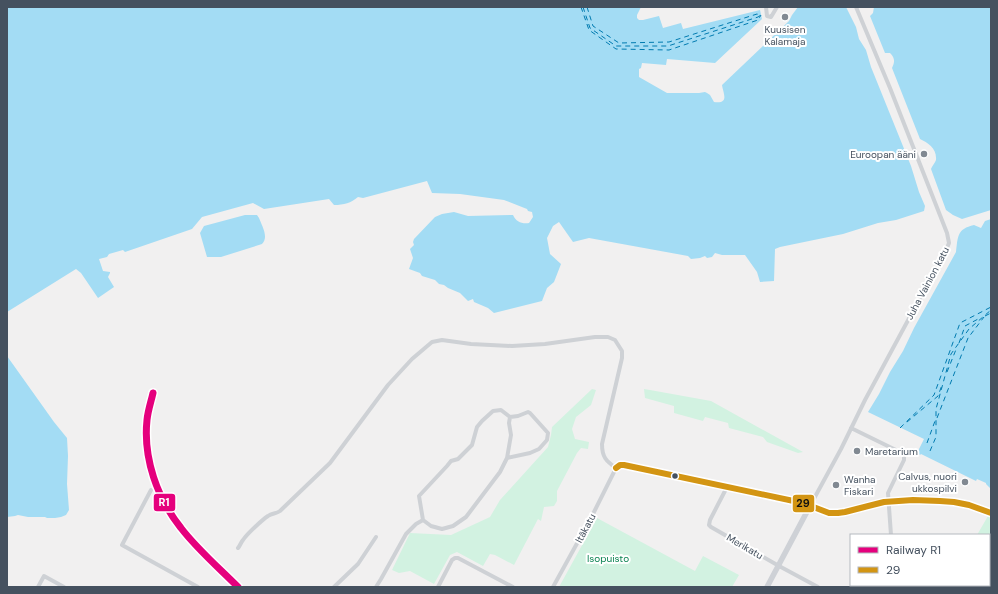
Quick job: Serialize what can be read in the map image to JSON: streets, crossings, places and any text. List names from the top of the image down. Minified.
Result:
{"streets":{"street":["Juha Vainion katu","Itäkatu","Merikatu"]},"parks":["Isopuisto"],"places":["Kuusisen Kalamaja","Euroopan ääni","Maretarium","Calvus, nuori ukkospilvi","Wanha Fiskari"],"lines":["rail line R1","transit line 29"],"legend":["Railway R1","29"]}
